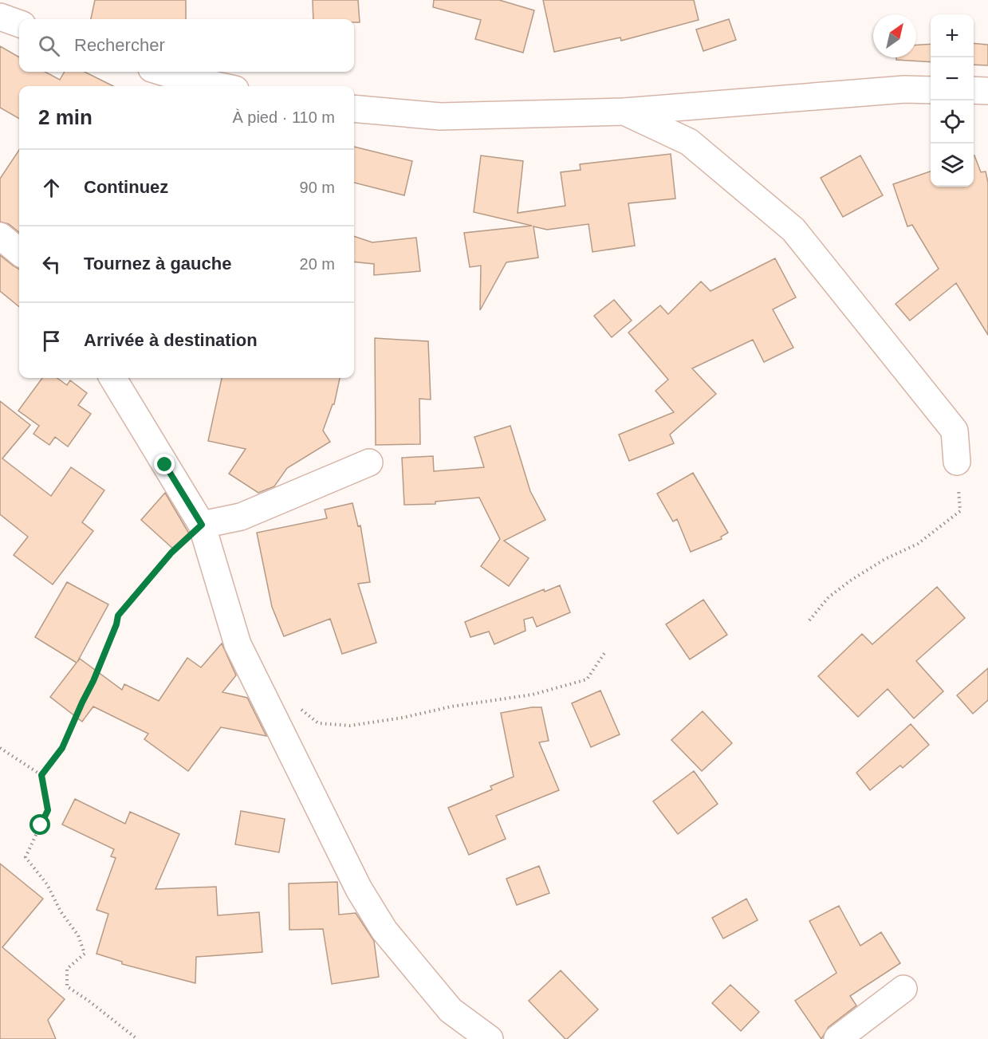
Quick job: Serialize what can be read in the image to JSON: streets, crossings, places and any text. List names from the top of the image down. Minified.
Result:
{"north":"top right","page":{"map_buttons":["+","−"],"search":"Rechercher","heading":["2 min","À pied · 110 m"],"list":[["Continuez","90 m"],["Tournez à gauche","20 m"],"Arrivée à destination"]}}
